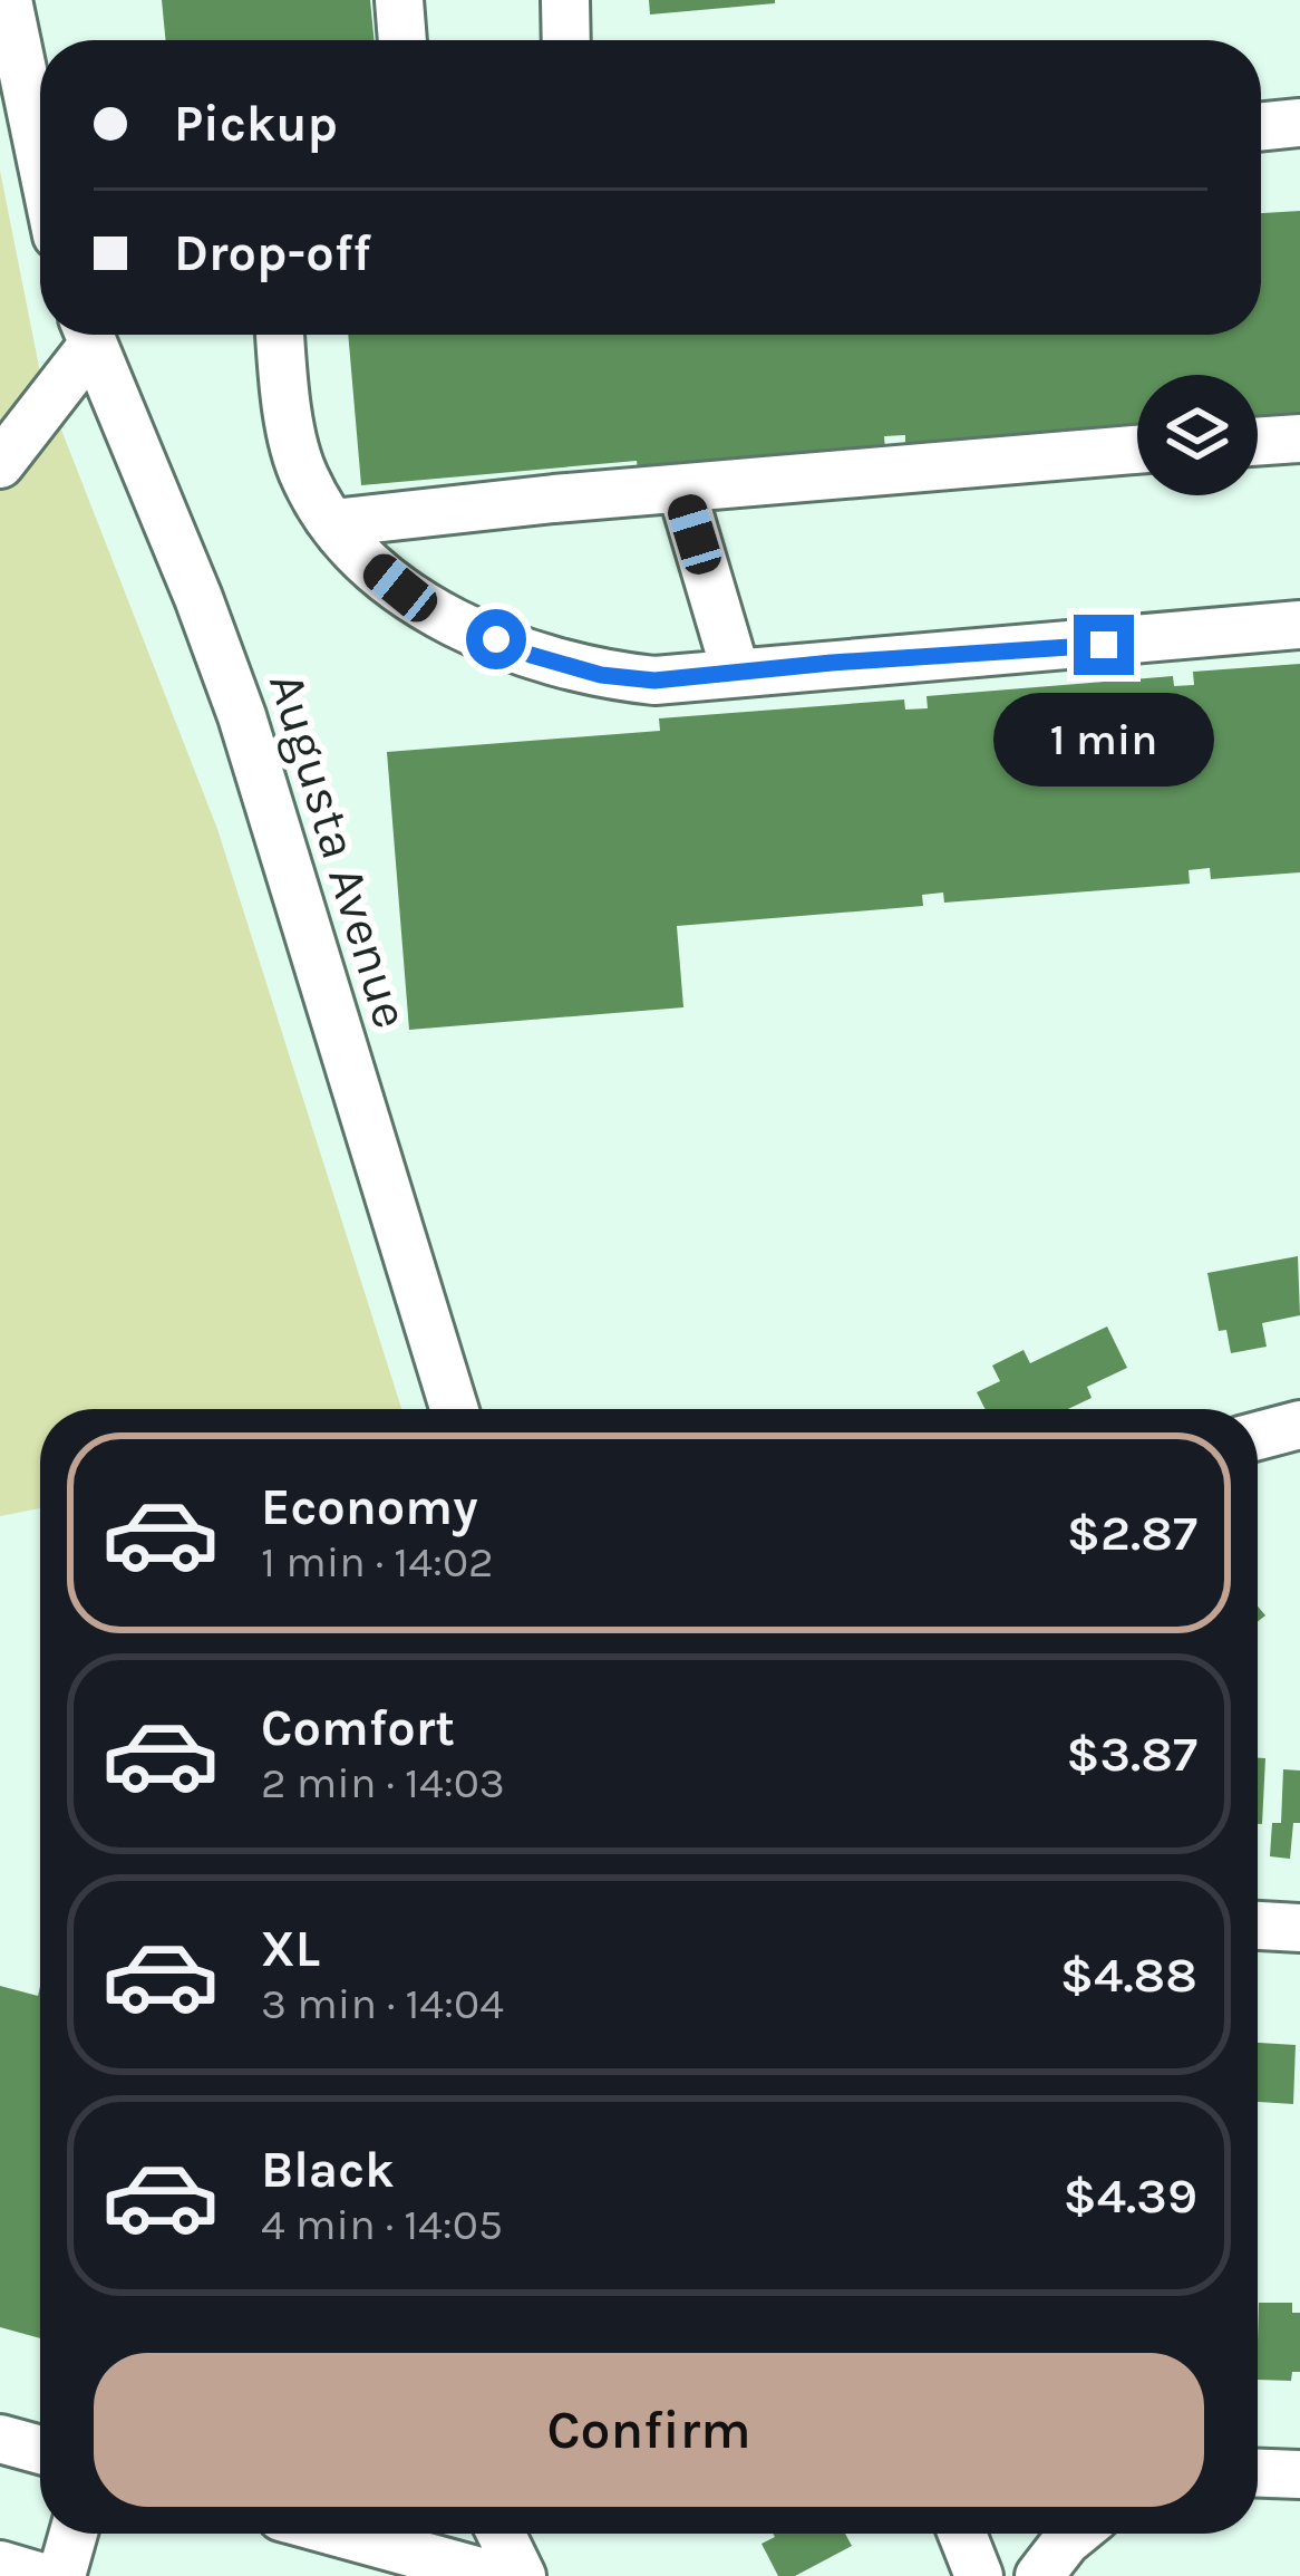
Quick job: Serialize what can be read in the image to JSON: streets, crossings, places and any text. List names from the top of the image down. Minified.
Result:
{"streets":{"street":["Augusta Avenue"]},"page":{"banner":["Pickup","Drop-off"],"bubble":"1 min","list":[{"name":"Economy","note":"1 min · 14:02","value":"$2.87"},{"name":"Comfort","note":"2 min · 14:03","value":"$3.87"},{"name":"XL","note":"3 min · 14:04","value":"$4.88"},{"name":"Black","note":"4 min · 14:05","value":"$4.39"}],"buttons":"Confirm"}}
